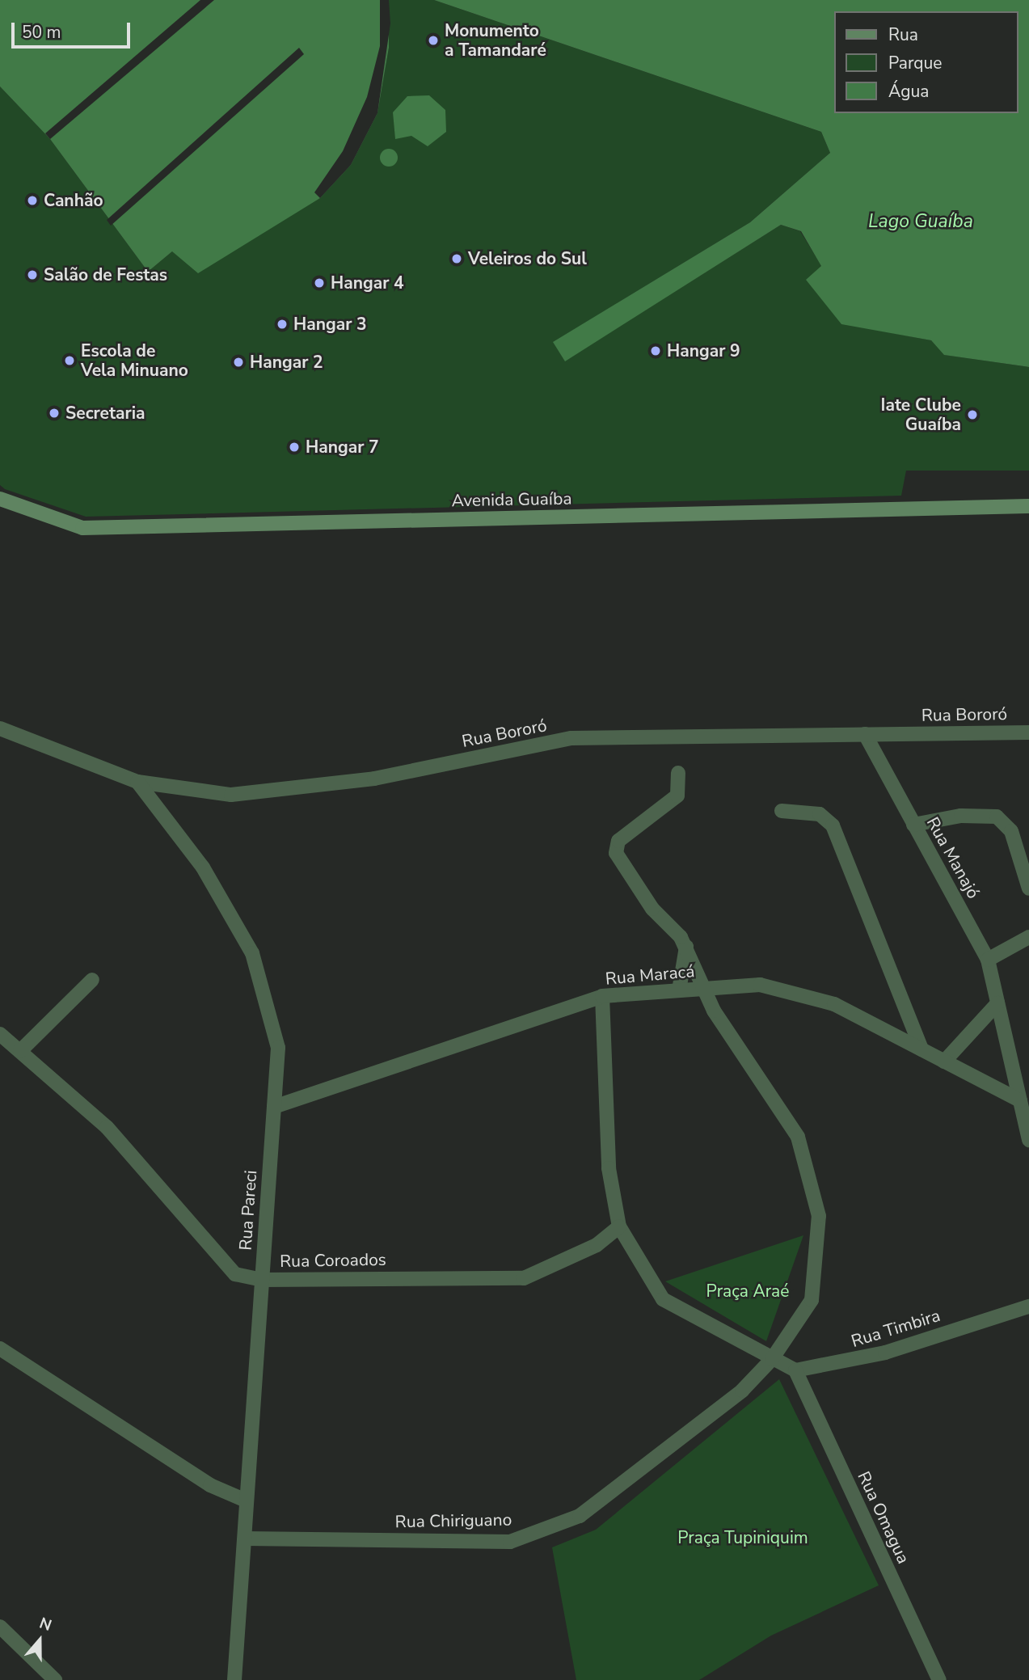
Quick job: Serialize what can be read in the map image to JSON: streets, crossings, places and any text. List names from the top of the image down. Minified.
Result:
{"streets":{"main road":["Avenida Guaíba"],"street":["Rua Bororó","Rua Manajó","Rua Maracá","Rua Pareci","Rua Coroados","Rua Timbira","Rua Omagua","Rua Chiriguano"]},"crossings":[["Rua Bororó","Rua Manajó"],["Rua Bororó","Rua Pareci"],["Rua Manajó","Rua Maracá"],["Rua Maracá","Rua Pareci"],["Rua Pareci","Rua Coroados"],["Rua Pareci","Rua Chiriguano"],["Rua Timbira","Rua Omagua"]],"water":["Lago Guaíba"],"parks":["Praça Araé","Praça Tupiniquim"],"places":["Monumento a Tamandaré","Canhão","Veleiros do Sul","Salão de Festas","Hangar 4","Hangar 3","Hangar 9","Escola de Vela Minuano","Hangar 2","Secretaria","Iate Clube Guaíba","Hangar 7"],"legend":["Rua","Parque","Água"],"scale_bar":"50 m","north":"top"}
